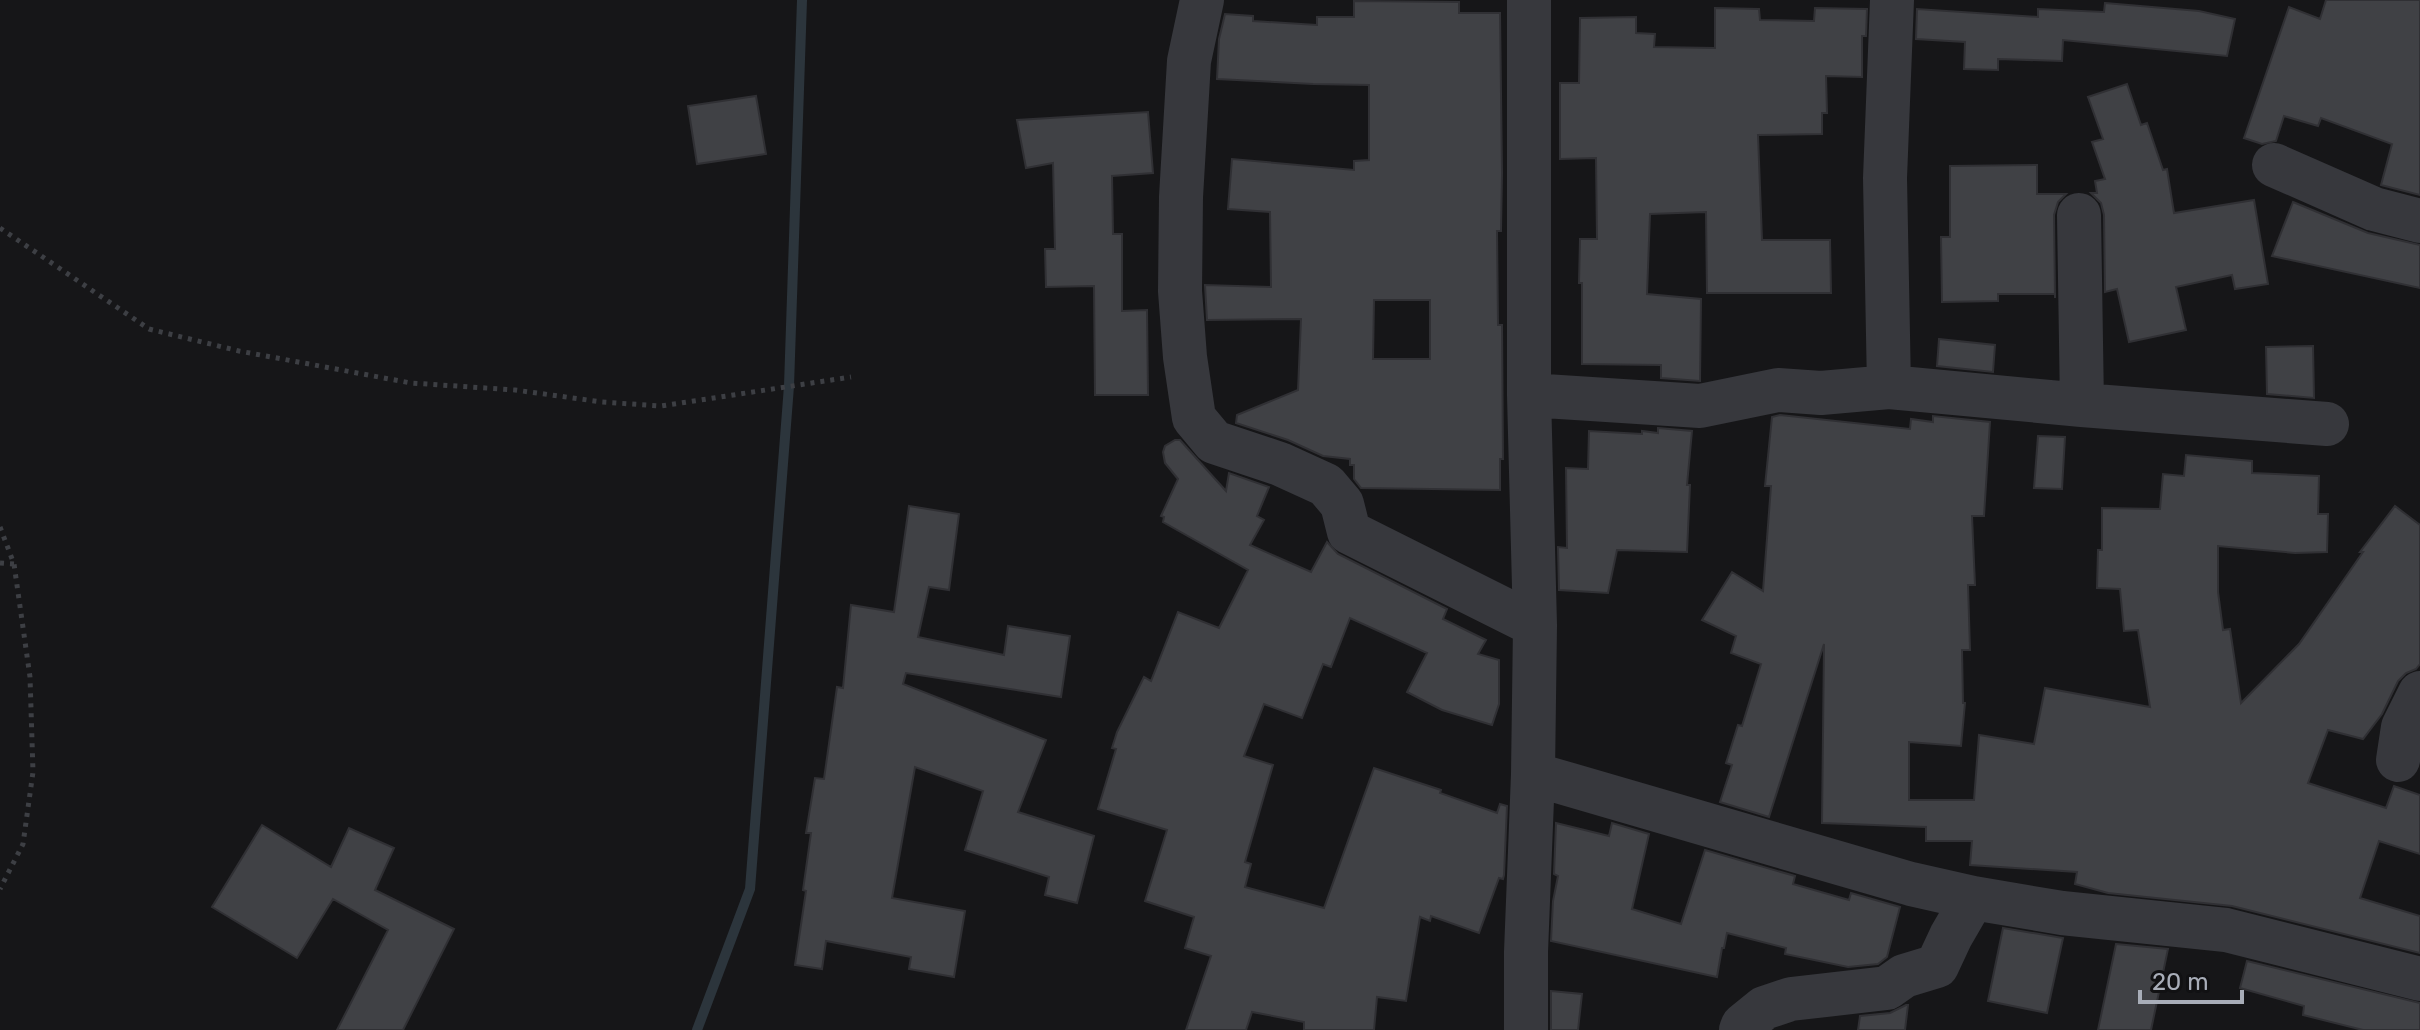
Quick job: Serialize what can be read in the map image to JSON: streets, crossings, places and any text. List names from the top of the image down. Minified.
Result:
{"scale_bar":"20 m"}
